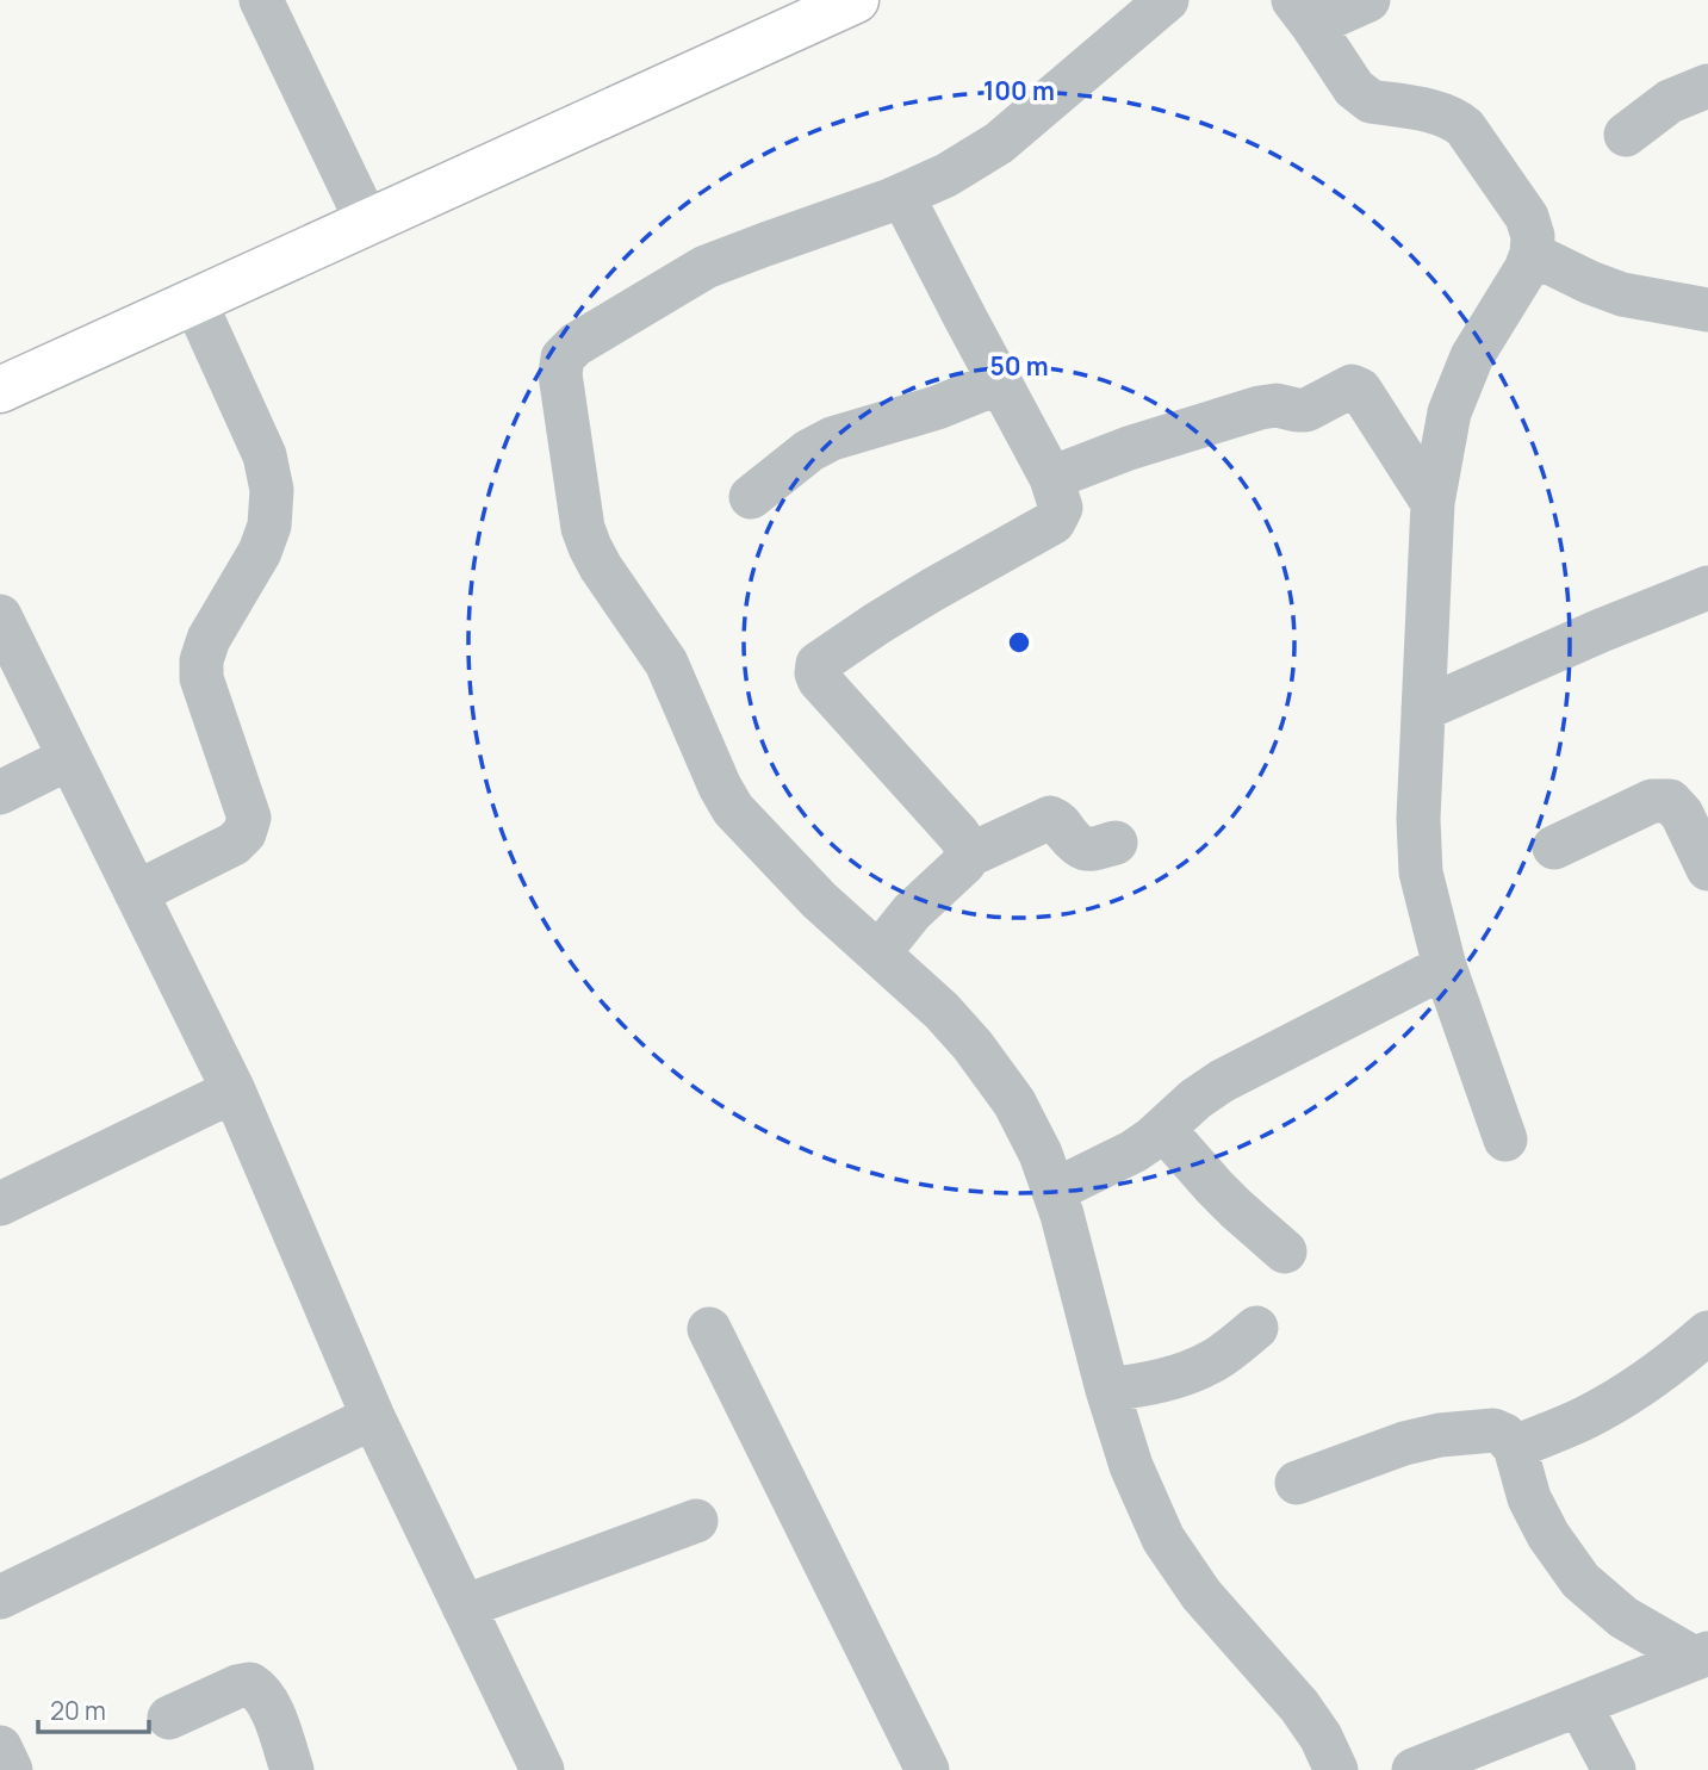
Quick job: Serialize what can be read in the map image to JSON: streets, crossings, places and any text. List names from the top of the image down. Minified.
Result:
{"scale_bar":"20 m","rings":["100 m","50 m"]}
